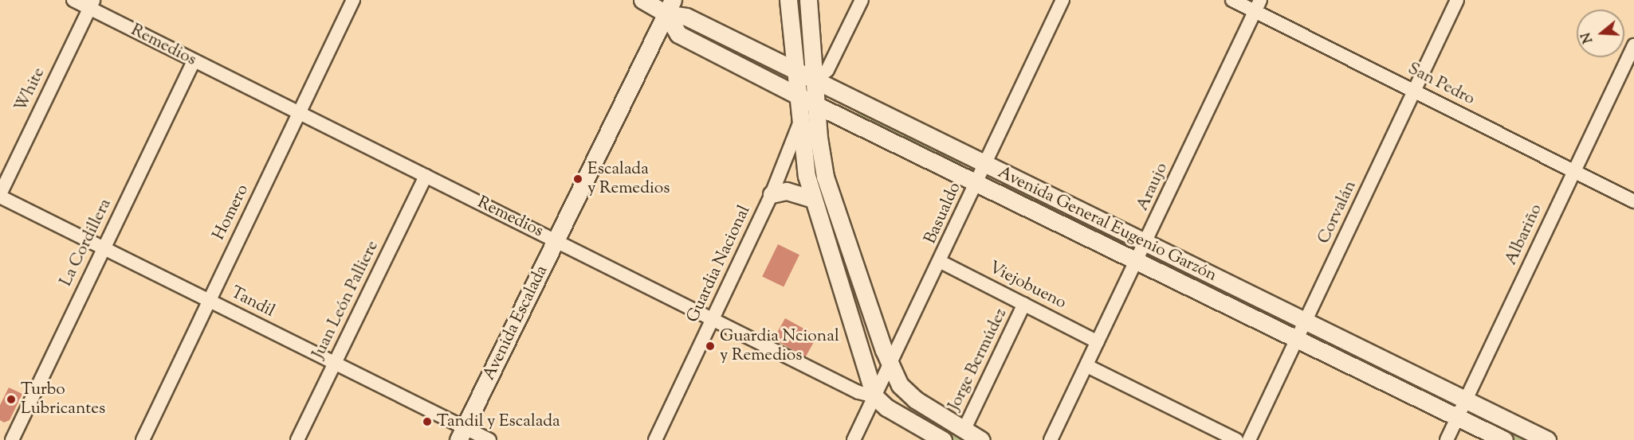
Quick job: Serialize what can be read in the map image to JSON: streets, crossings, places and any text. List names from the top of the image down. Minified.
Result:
{"streets":{"street":["Remedios","San Pedro","White","Araujo","Homero","Corvalán","Basualdo","Avenida General Eugenio Garzón","Albariño","La Cordillera","Guardia Nacional","Viejobueno","Juan León Palliere","Tandil","Avenida Escalada","Jorge Bermúdez"]},"crossings":[["Remedios","White"],["Remedios","Homero"],["Remedios","Basualdo"],["Remedios","La Cordillera"],["Remedios","Guardia Nacional"],["Remedios","Juan León Palliere"],["Remedios","Avenida Escalada"],["San Pedro","Araujo"],["San Pedro","Corvalán"],["San Pedro","Albariño"],["White","Tandil"],["Araujo","Avenida General Eugenio Garzón"],["Araujo","Viejobueno"],["Homero","Tandil"],["Corvalán","Avenida General Eugenio Garzón"],["Basualdo","Avenida General Eugenio Garzón"],["Basualdo","Viejobueno"],["Avenida General Eugenio Garzón","Albariño"],["Avenida General Eugenio Garzón","Guardia Nacional"],["Avenida General Eugenio Garzón","Avenida Escalada"],["La Cordillera","Tandil"],["Viejobueno","Jorge Bermúdez"],["Juan León Palliere","Tandil"],["Tandil","Avenida Escalada"]],"places":["Escalada y Remedios","Guardia Ncional y Remedios","Turbo Lubricantes","Tandil y Escalada"],"north":"left"}
